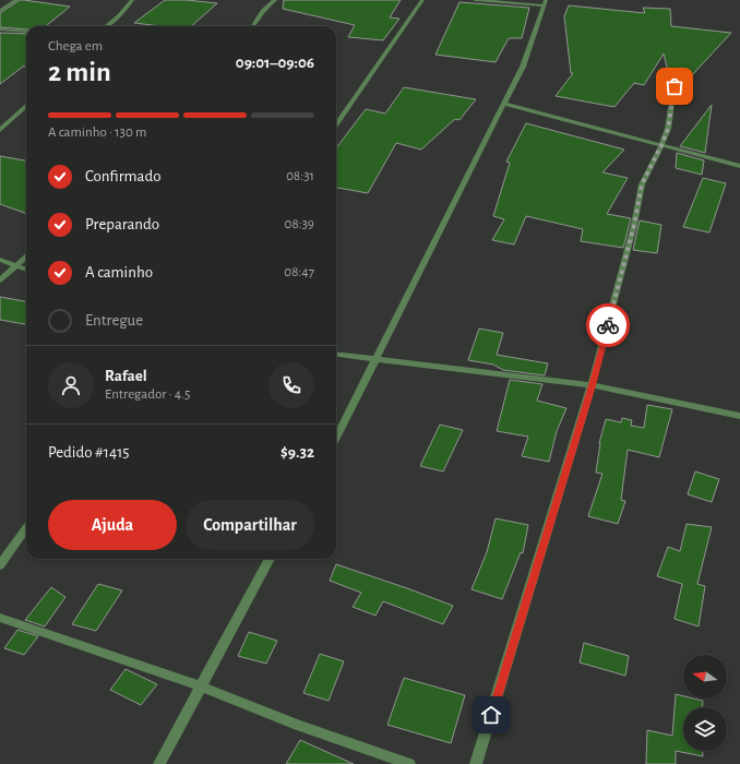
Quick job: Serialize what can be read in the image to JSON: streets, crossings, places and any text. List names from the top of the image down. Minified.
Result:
{"north":"left","page":{"heading":["2 min","Chega em","09:01–09:06"],"panel":["Rafael","Entregador · 4.5","Pedido #1415","$9.32"],"bar":"A caminho · 130 m","list":[["Confirmado","08:31"],["Preparando","08:39"],["A caminho","08:47"],"Entregue"],"buttons":["Ajuda","Compartilhar"]}}
